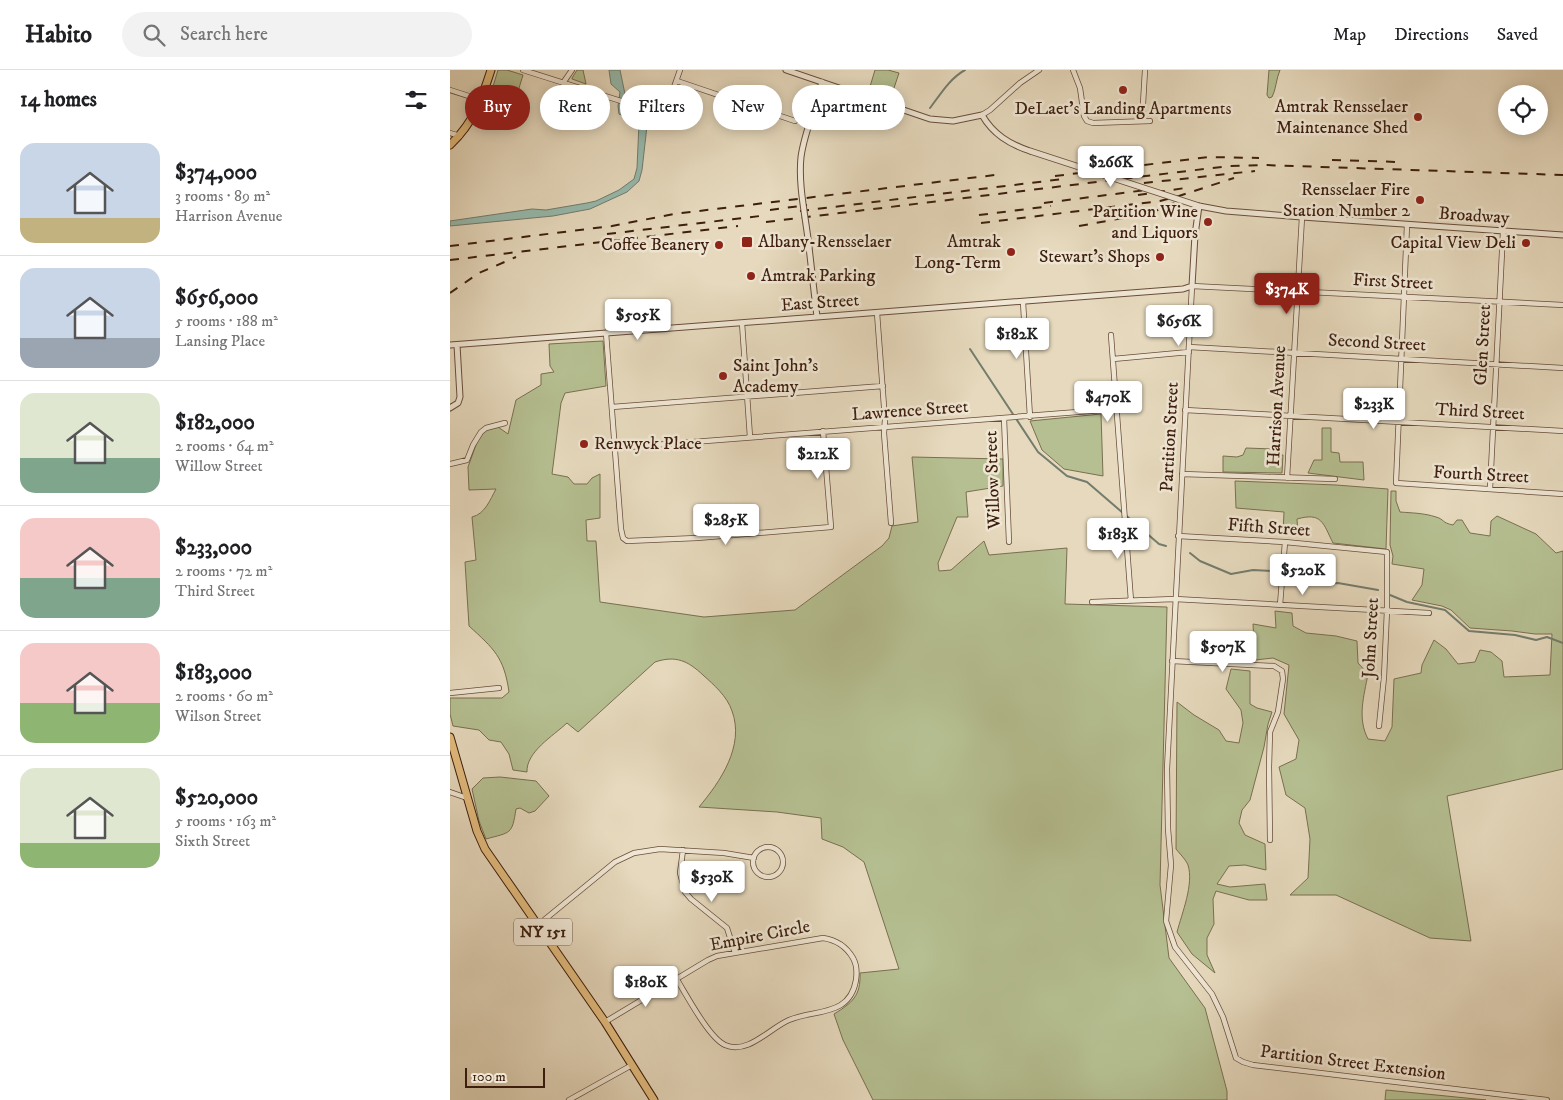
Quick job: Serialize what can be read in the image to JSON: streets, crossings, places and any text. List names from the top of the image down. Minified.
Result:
{"streets":{"main road":["NY 151"],"street":["Broadway","First Street","East Street","Second Street","Glen Street","Harrison Avenue","Lawrence Street","Third Street","Partition Street","Fourth Street","Willow Street","Fifth Street","John Street","Empire Circle","Partition Street Extension"]},"crossings":[["Broadway","Glen Street"],["Broadway","Harrison Avenue"],["Broadway","Partition Street"],["First Street","East Street"],["First Street","Glen Street"],["First Street","Harrison Avenue"],["First Street","Partition Street"],["East Street","Partition Street"],["Second Street","Glen Street"],["Second Street","Harrison Avenue"],["Second Street","Partition Street"],["Glen Street","Third Street"],["Glen Street","Fourth Street"],["Harrison Avenue","Third Street"],["Lawrence Street","Willow Street"],["Third Street","Partition Street"],["Third Street","Fourth Street"],["Partition Street","Fifth Street"],["Partition Street","Partition Street Extension"],["Fifth Street","John Street"]],"places":{"other":["DeLaet's Landing Apartments","Amtrak Rensselaer Maintenance Shed","Rensselaer Fire Station Number 2","Partition Wine and Liquors","Capital View Deli","Coffee Beanery","Amtrak Long-Term","Stewart's Shops","Amtrak Parking","Saint John's Academy","Renwyck Place"],"transit":["Albany-Rensselaer"]},"scale_bar":"100 m","page":{"header":"Habito","search":"Search here","nav":["Map","Directions","Saved"],"heading":"14 homes","chip":["Buy","Rent","Filters","New","Apartment"],"list":[{"name":"$374,000","note":"3 rooms · 89 m² · Harrison Avenue"},{"name":"$656,000","note":"5 rooms · 188 m² · Lansing Place"},{"name":"$182,000","note":"2 rooms · 64 m² · Willow Street"},{"name":"$233,000","note":"2 rooms · 72 m² · Third Street"},{"name":"$183,000","note":"2 rooms · 60 m² · Wilson Street"},{"name":"$520,000","note":"5 rooms · 163 m² · Sixth Street"}],"price":["$266K","$374K","$505K","$656K","$182K","$470K","$233K","$212K","$285K","$183K","$520K","$507K","$530K","$180K"],"scale":"100 m"}}
